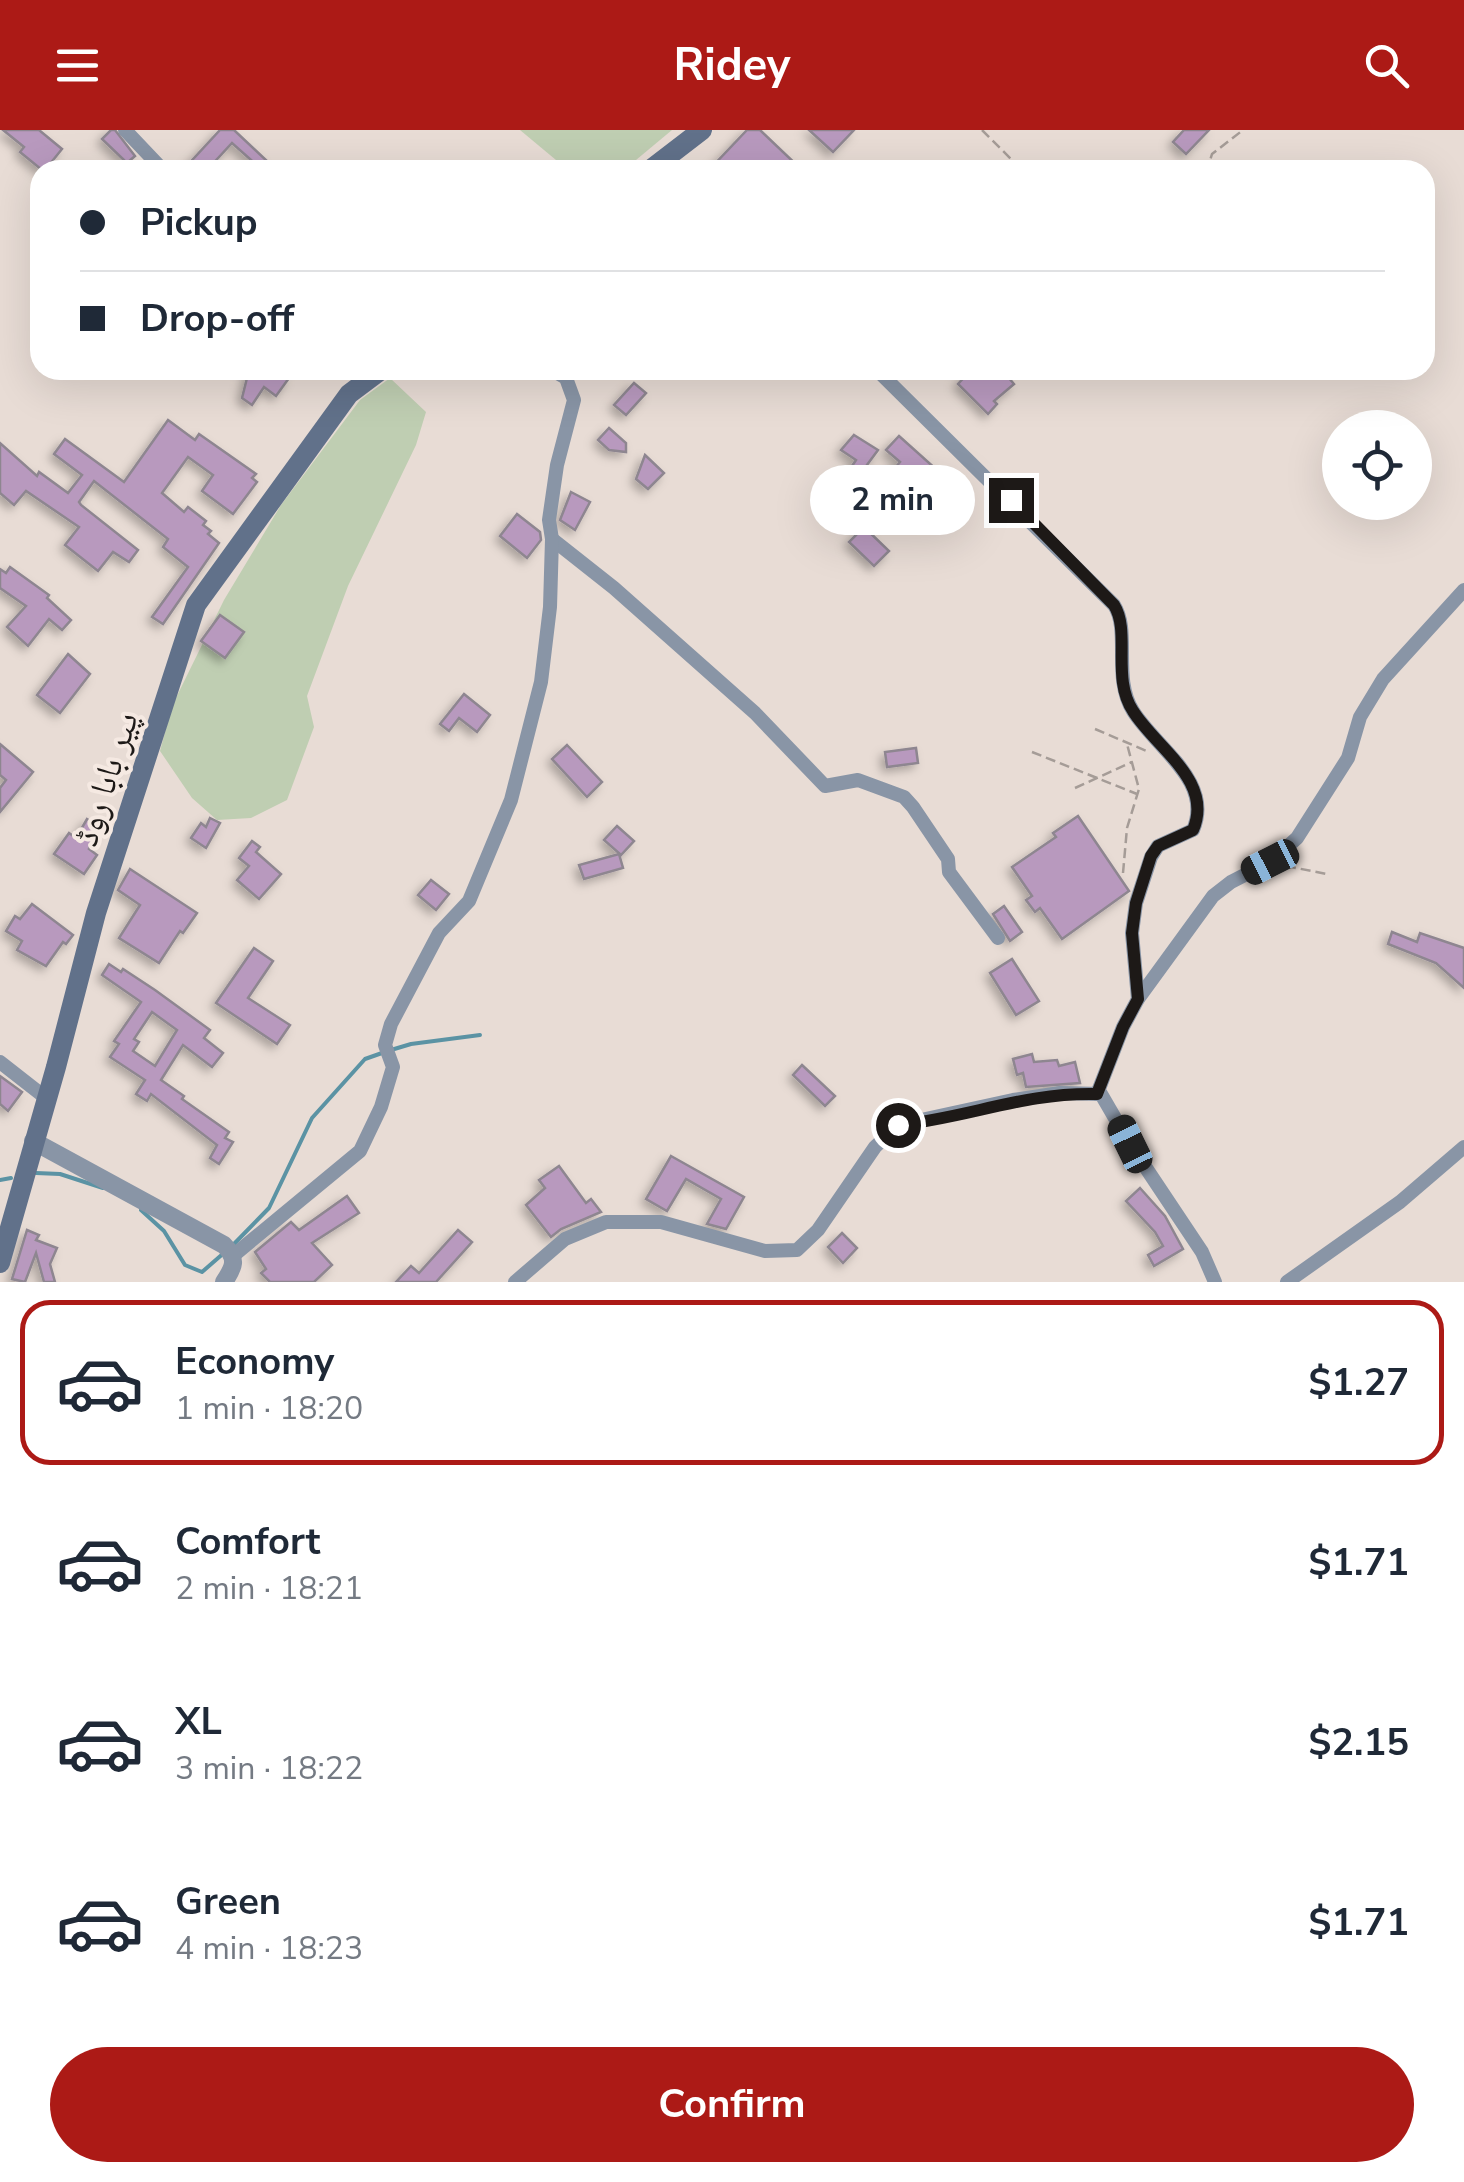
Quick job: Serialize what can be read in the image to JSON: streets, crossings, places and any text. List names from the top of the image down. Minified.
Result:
{"streets":{"main road":["پیر بابا روڈ"]},"page":{"header":"Ridey","banner":["Pickup","Drop-off"],"bubble":"2 min","list":[{"name":"Economy","note":"1 min · 18:20","value":"$1.27"},{"name":"Comfort","note":"2 min · 18:21","value":"$1.71"},{"name":"XL","note":"3 min · 18:22","value":"$2.15"},{"name":"Green","note":"4 min · 18:23","value":"$1.71"}],"buttons":"Confirm"}}
